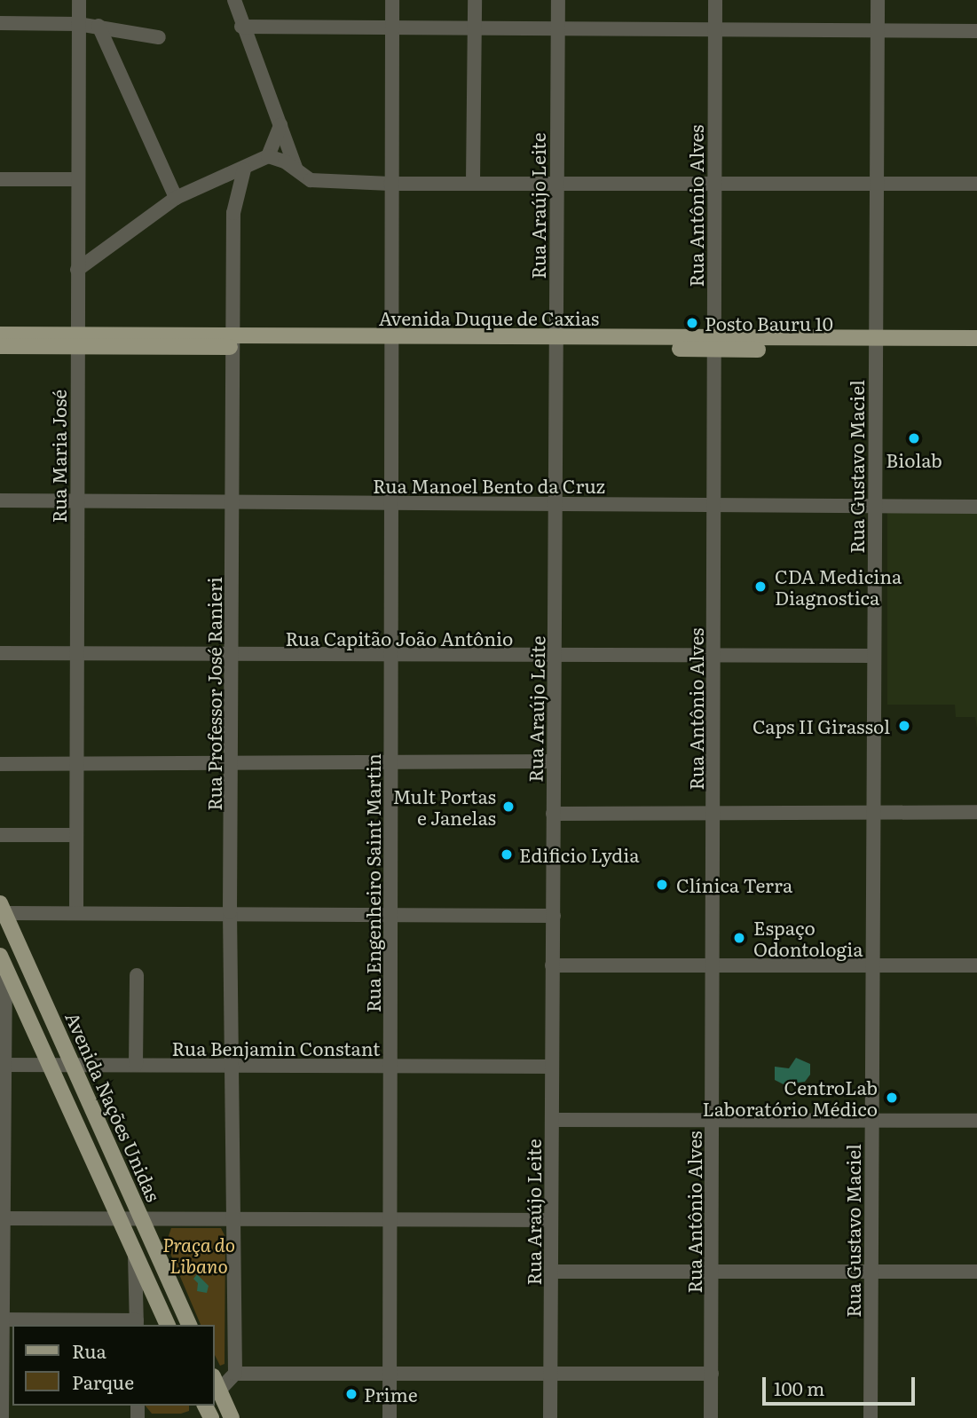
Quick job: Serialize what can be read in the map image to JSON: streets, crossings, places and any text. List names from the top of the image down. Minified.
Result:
{"streets":{"main road":["Avenida Duque de Caxias","Avenida Nações Unidas"],"street":["Rua Araújo Leite","Rua Antônio Alves","Rua Maria José","Rua Gustavo Maciel","Rua Manoel Bento da Cruz","Rua Capitão João Antônio","Rua Professor José Ranieri","Rua Engenheiro Saint Martin","Rua Benjamin Constant"]},"crossings":[["Rua Araújo Leite","Avenida Duque de Caxias"],["Rua Araújo Leite","Rua Manoel Bento da Cruz"],["Rua Araújo Leite","Rua Capitão João Antônio"],["Rua Araújo Leite","Rua Benjamin Constant"],["Rua Antônio Alves","Avenida Duque de Caxias"],["Rua Antônio Alves","Rua Manoel Bento da Cruz"],["Rua Antônio Alves","Rua Capitão João Antônio"],["Avenida Duque de Caxias","Rua Maria José"],["Avenida Duque de Caxias","Rua Gustavo Maciel"],["Avenida Duque de Caxias","Rua Professor José Ranieri"],["Avenida Duque de Caxias","Rua Engenheiro Saint Martin"],["Rua Maria José","Rua Manoel Bento da Cruz"],["Rua Maria José","Rua Capitão João Antônio"],["Rua Gustavo Maciel","Rua Manoel Bento da Cruz"],["Rua Gustavo Maciel","Rua Capitão João Antônio"],["Rua Manoel Bento da Cruz","Rua Professor José Ranieri"],["Rua Manoel Bento da Cruz","Rua Engenheiro Saint Martin"],["Rua Capitão João Antônio","Rua Professor José Ranieri"],["Rua Capitão João Antônio","Rua Engenheiro Saint Martin"],["Rua Professor José Ranieri","Rua Benjamin Constant"],["Rua Engenheiro Saint Martin","Rua Benjamin Constant"],["Rua Benjamin Constant","Avenida Nações Unidas"]],"parks":["Praça do Libano"],"places":["Posto Bauru 10","Biolab","CDA Medicina Diagnostica","Caps II Girassol","Mult Portas e Janelas","Edificio Lydia","Clínica Terra","Espaço Odontologia","CentroLab Laboratório Médico","Prime"],"legend":["Rua","Parque"],"scale_bar":"100 m"}
